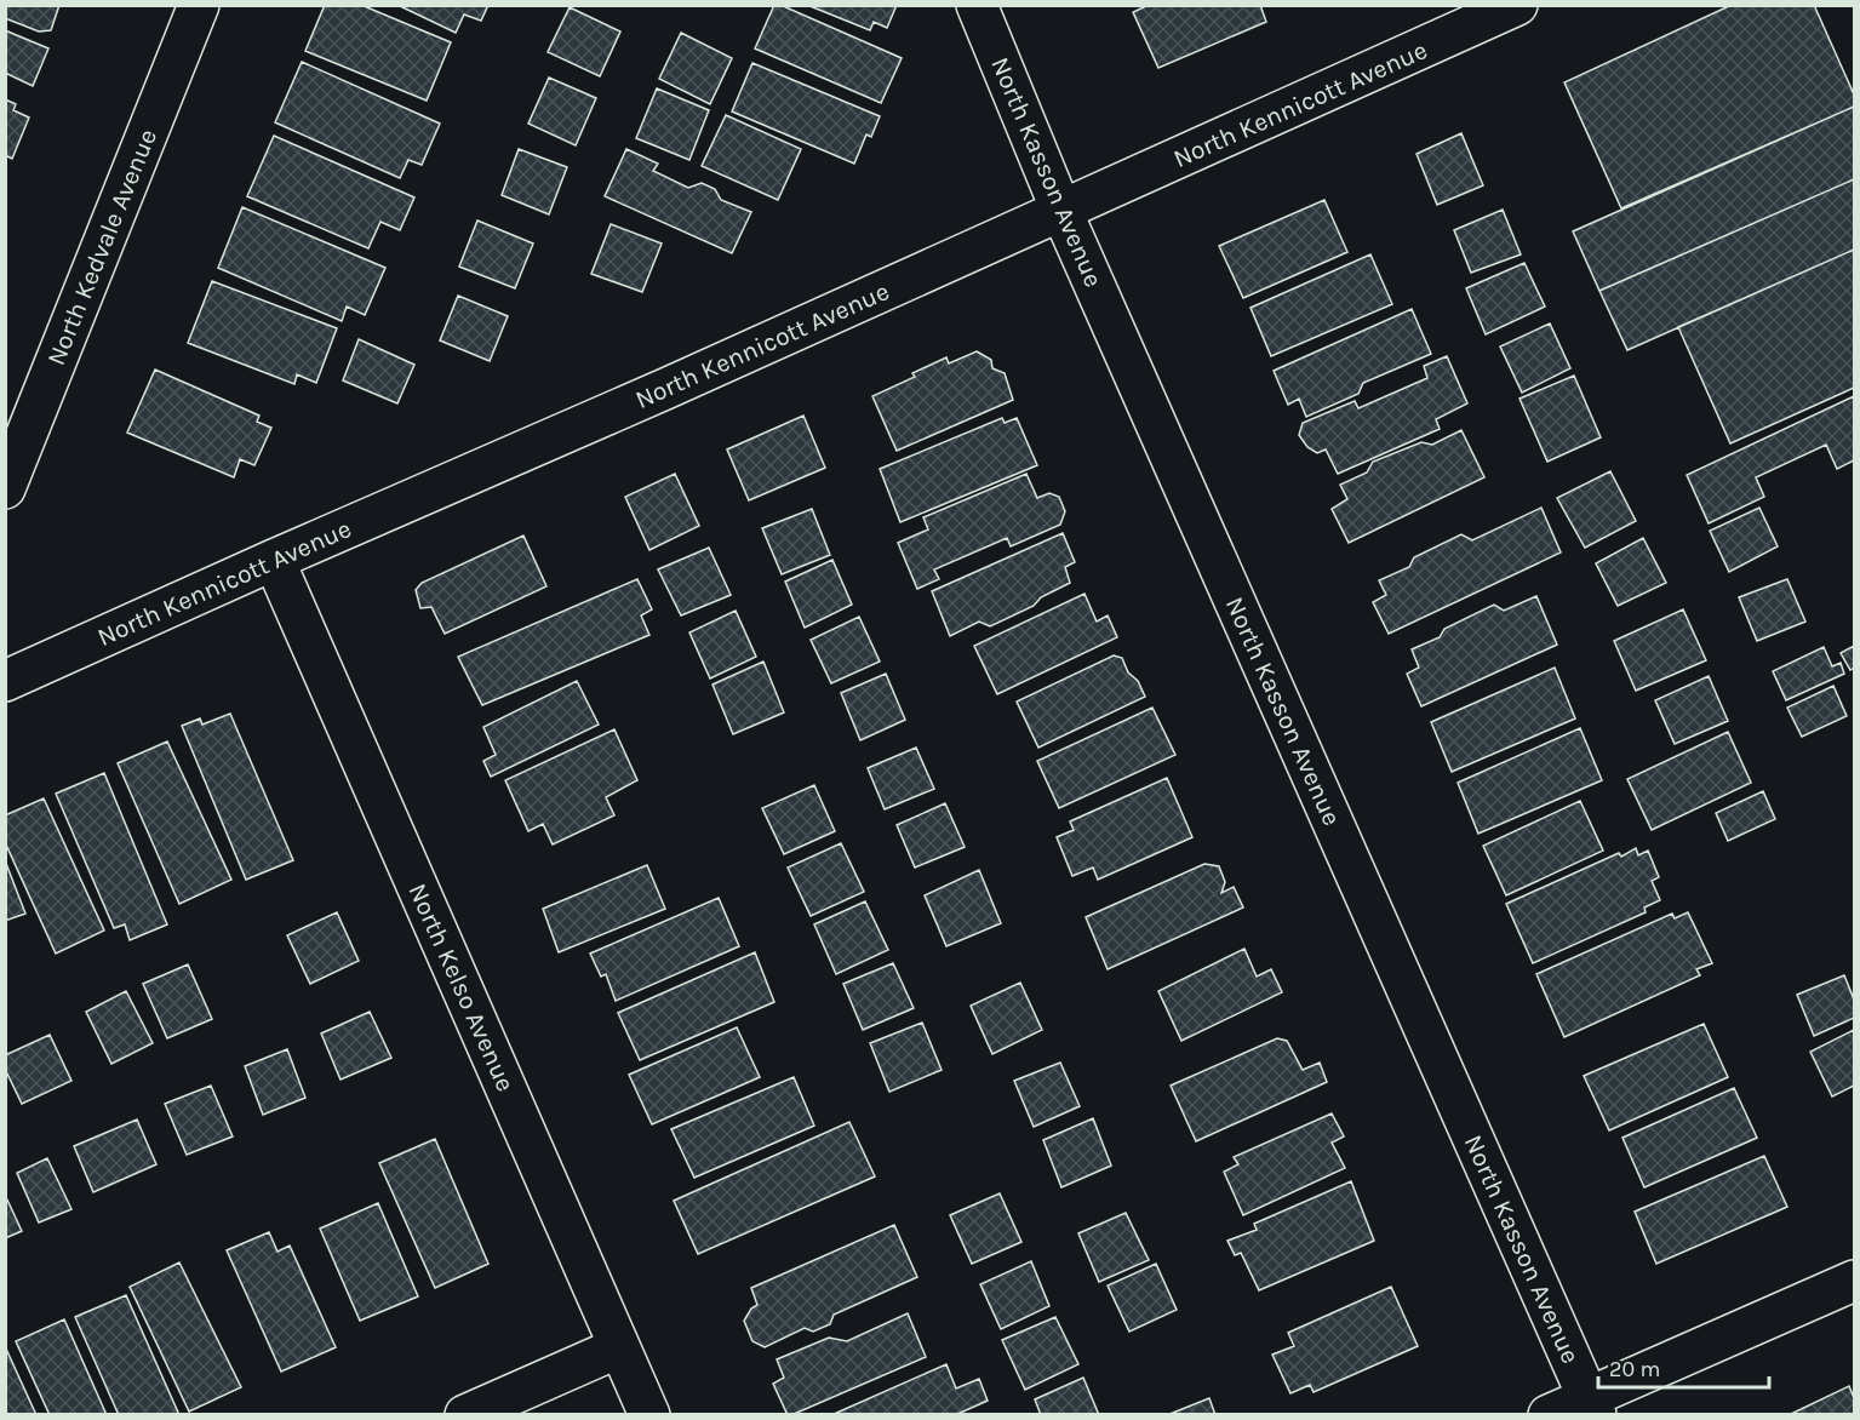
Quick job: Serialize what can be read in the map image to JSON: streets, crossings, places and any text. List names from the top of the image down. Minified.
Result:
{"streets":{"street":["North Kennicott Avenue","North Kasson Avenue","North Kedvale Avenue","North Kelso Avenue"]},"crossings":[["North Kennicott Avenue","North Kasson Avenue"],["North Kennicott Avenue","North Kelso Avenue"]],"scale_bar":"20 m"}
